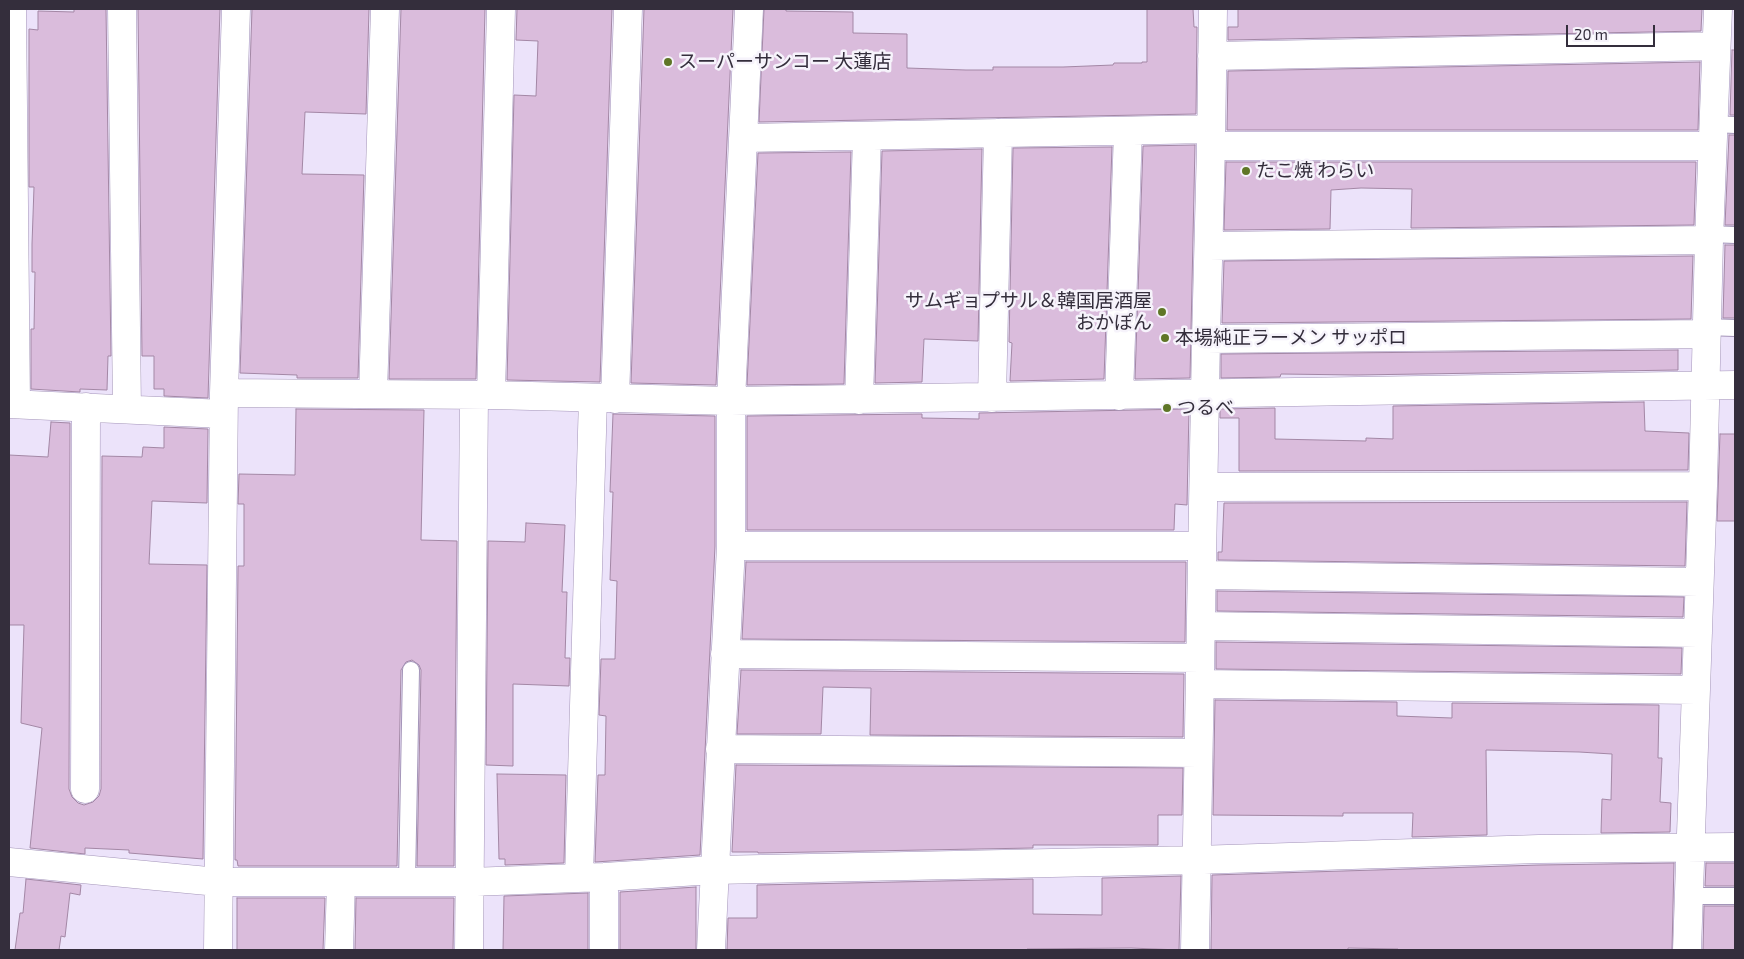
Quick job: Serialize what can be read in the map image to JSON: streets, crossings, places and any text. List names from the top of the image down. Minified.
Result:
{"places":["スーパーサンコー 大蓮店","たこ焼 わらい","サムギョプサル＆韓国居酒屋 おかぽん","本場純正ラーメン サッポロ","つるべ"],"scale_bar":"20 m"}
